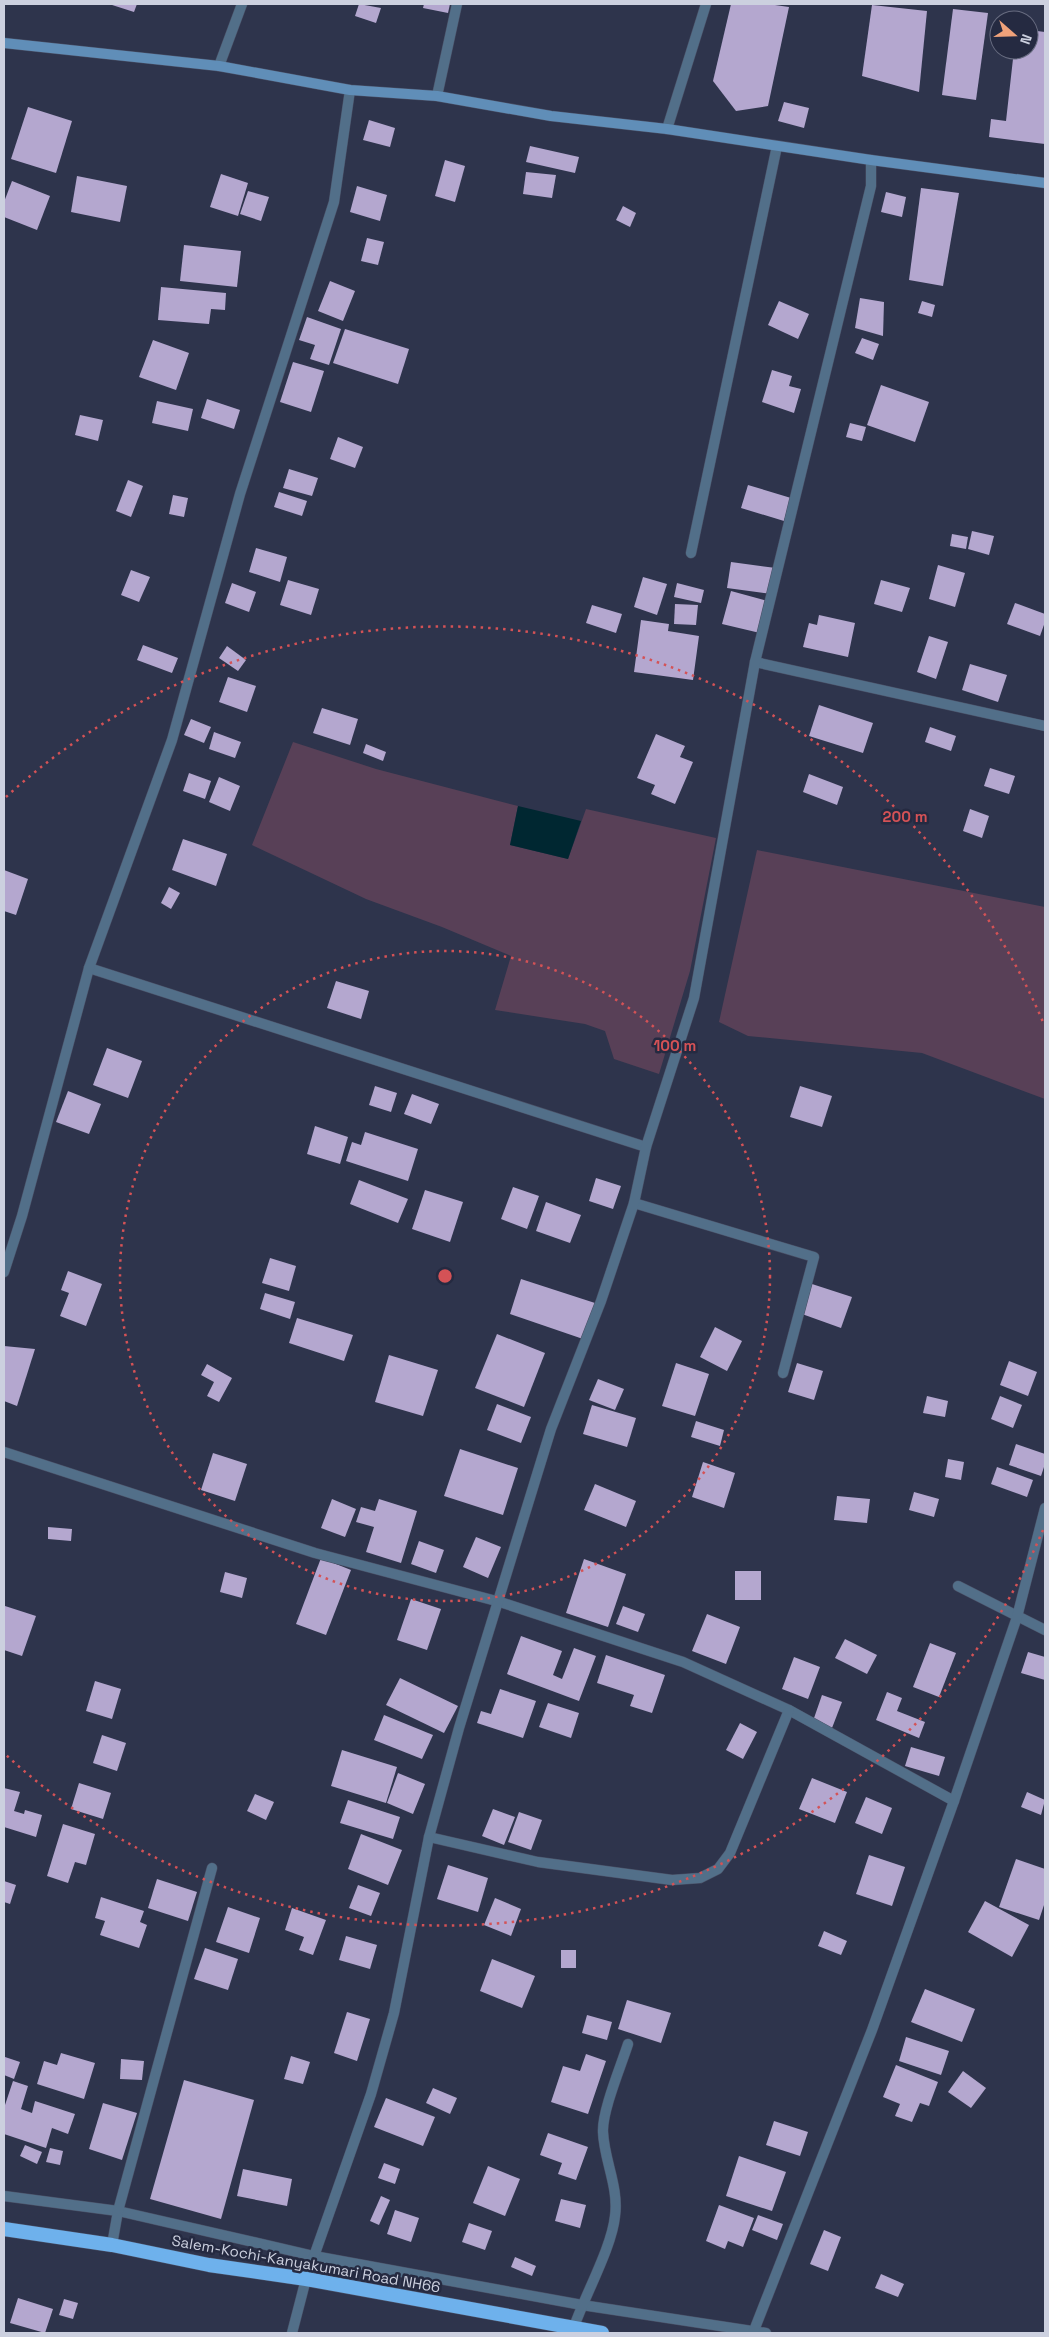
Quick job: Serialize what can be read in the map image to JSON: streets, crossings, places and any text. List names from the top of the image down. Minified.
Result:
{"streets":{"highway":["Salem-Kochi-Kanyakumari Road NH66"]},"north":"right","rings":["200 m","100 m"]}
